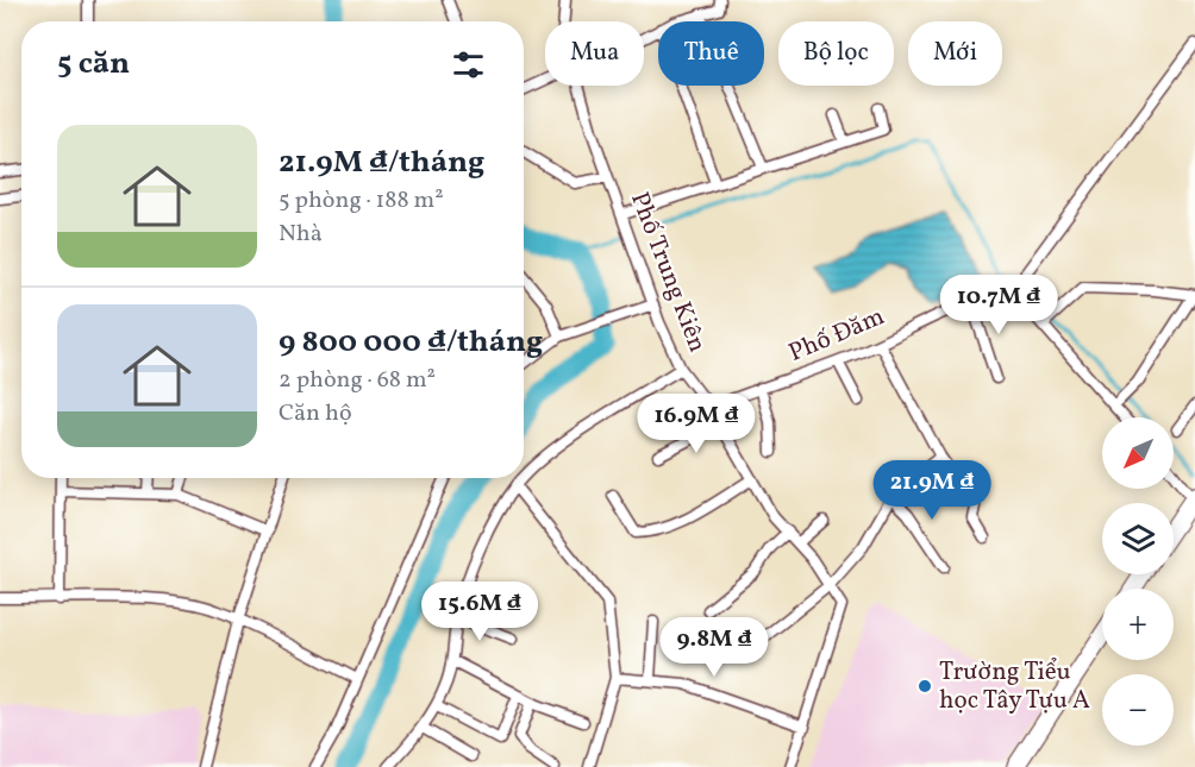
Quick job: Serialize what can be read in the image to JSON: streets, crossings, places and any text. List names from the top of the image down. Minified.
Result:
{"streets":{"street":["Phố Trung Kiên","Phố Đăm"]},"crossings":[["Phố Trung Kiên","Phố Đăm"]],"places":["Trường Tiểu học Tây Tựu A"],"north":"bottom left","page":{"chip":["Mua","Thuê","Bộ lọc","Mới"],"heading":"5 căn","list":[{"name":"21.9M ₫/tháng","note":"5 phòng · 188 m² · Nhà"},{"name":"9 800 000 ₫/tháng","note":"2 phòng · 68 m² · Căn hộ"}],"price":["10.7M ₫","16.9M ₫","21.9M ₫","15.6M ₫","9.8M ₫"],"map_buttons":["+","−"]}}
